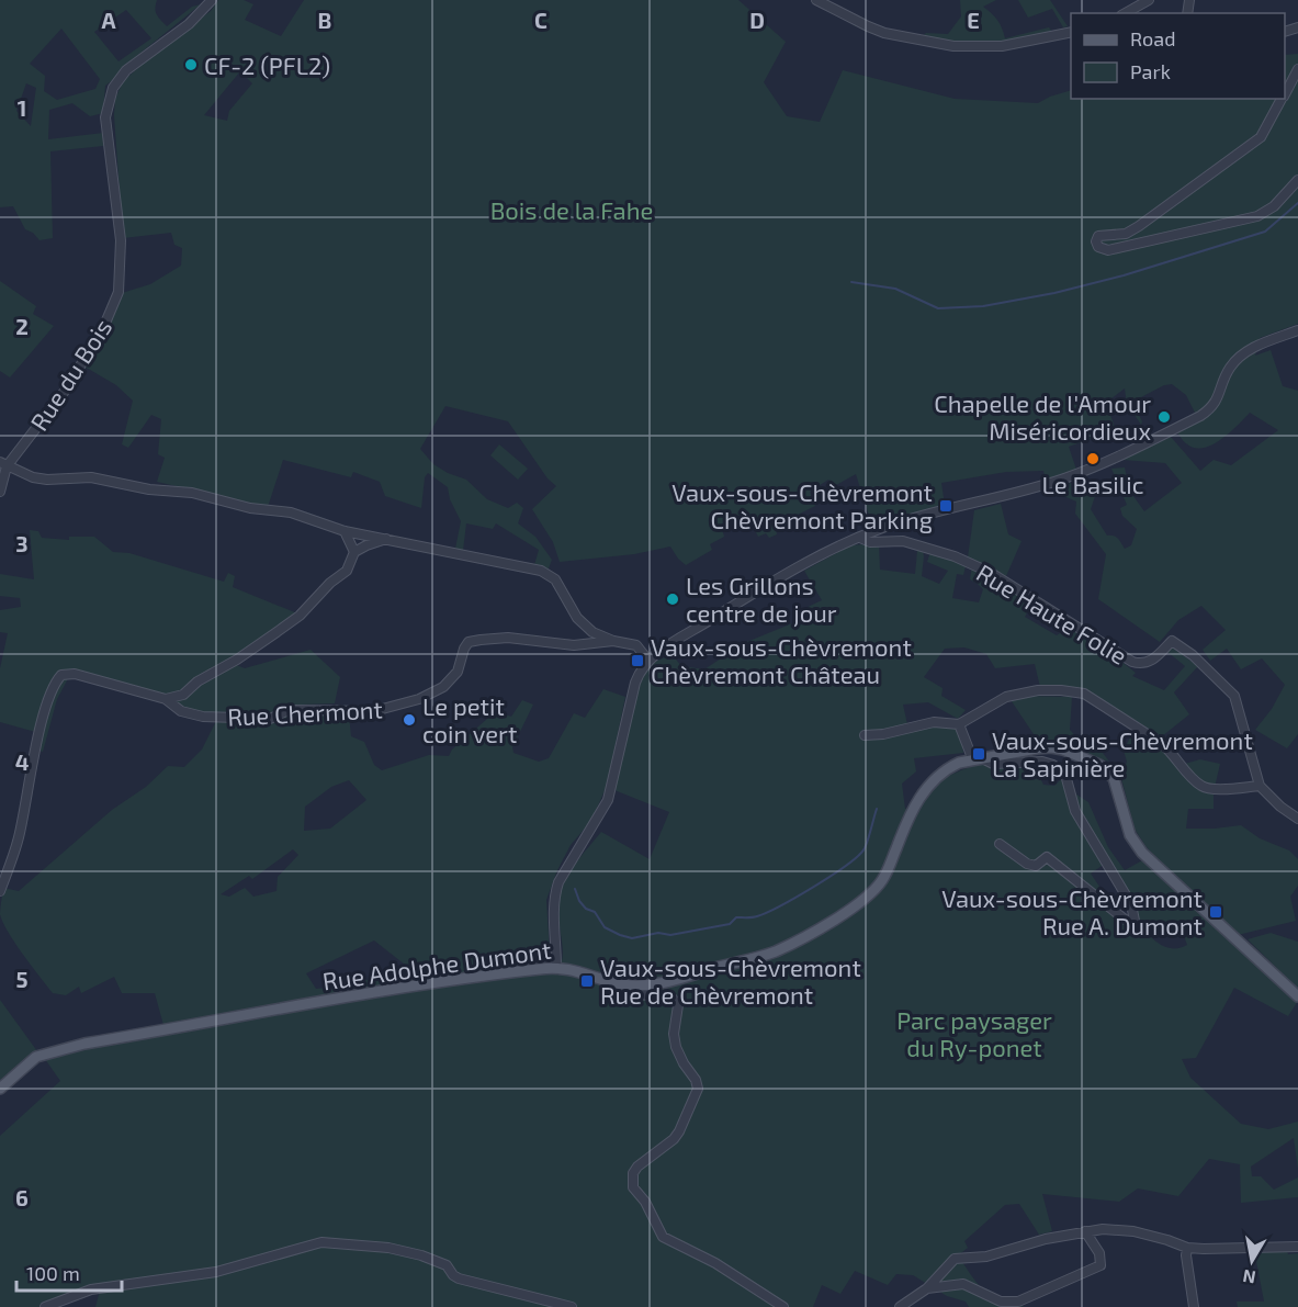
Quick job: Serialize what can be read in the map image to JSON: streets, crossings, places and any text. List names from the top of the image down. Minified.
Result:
{"streets":{"main road":["Rue Adolphe Dumont"],"street":["Rue du Bois","Rue Haute Folie","Rue Chermont"]},"parks":["Bois de la Fahe","Parc paysager du Ry-ponet"],"places":{"other":["CF-2 (PFL2)","Chapelle de l'Amour Miséricordieux","Le Basilic","Les Grillons centre de jour","Le petit coin vert"],"transit":["Vaux-sous-Chèvremont Chèvremont Parking","Vaux-sous-Chèvremont Chèvremont Château","Vaux-sous-Chèvremont La Sapinière","Vaux-sous-Chèvremont Rue A. Dumont","Vaux-sous-Chèvremont Rue de Chèvremont"]},"legend":["Road","Park"],"scale_bar":"100 m","north":"bottom","grid":{"columns":["A","B","C","D","E"],"rows":["1","2","3","4","5","6"]}}
